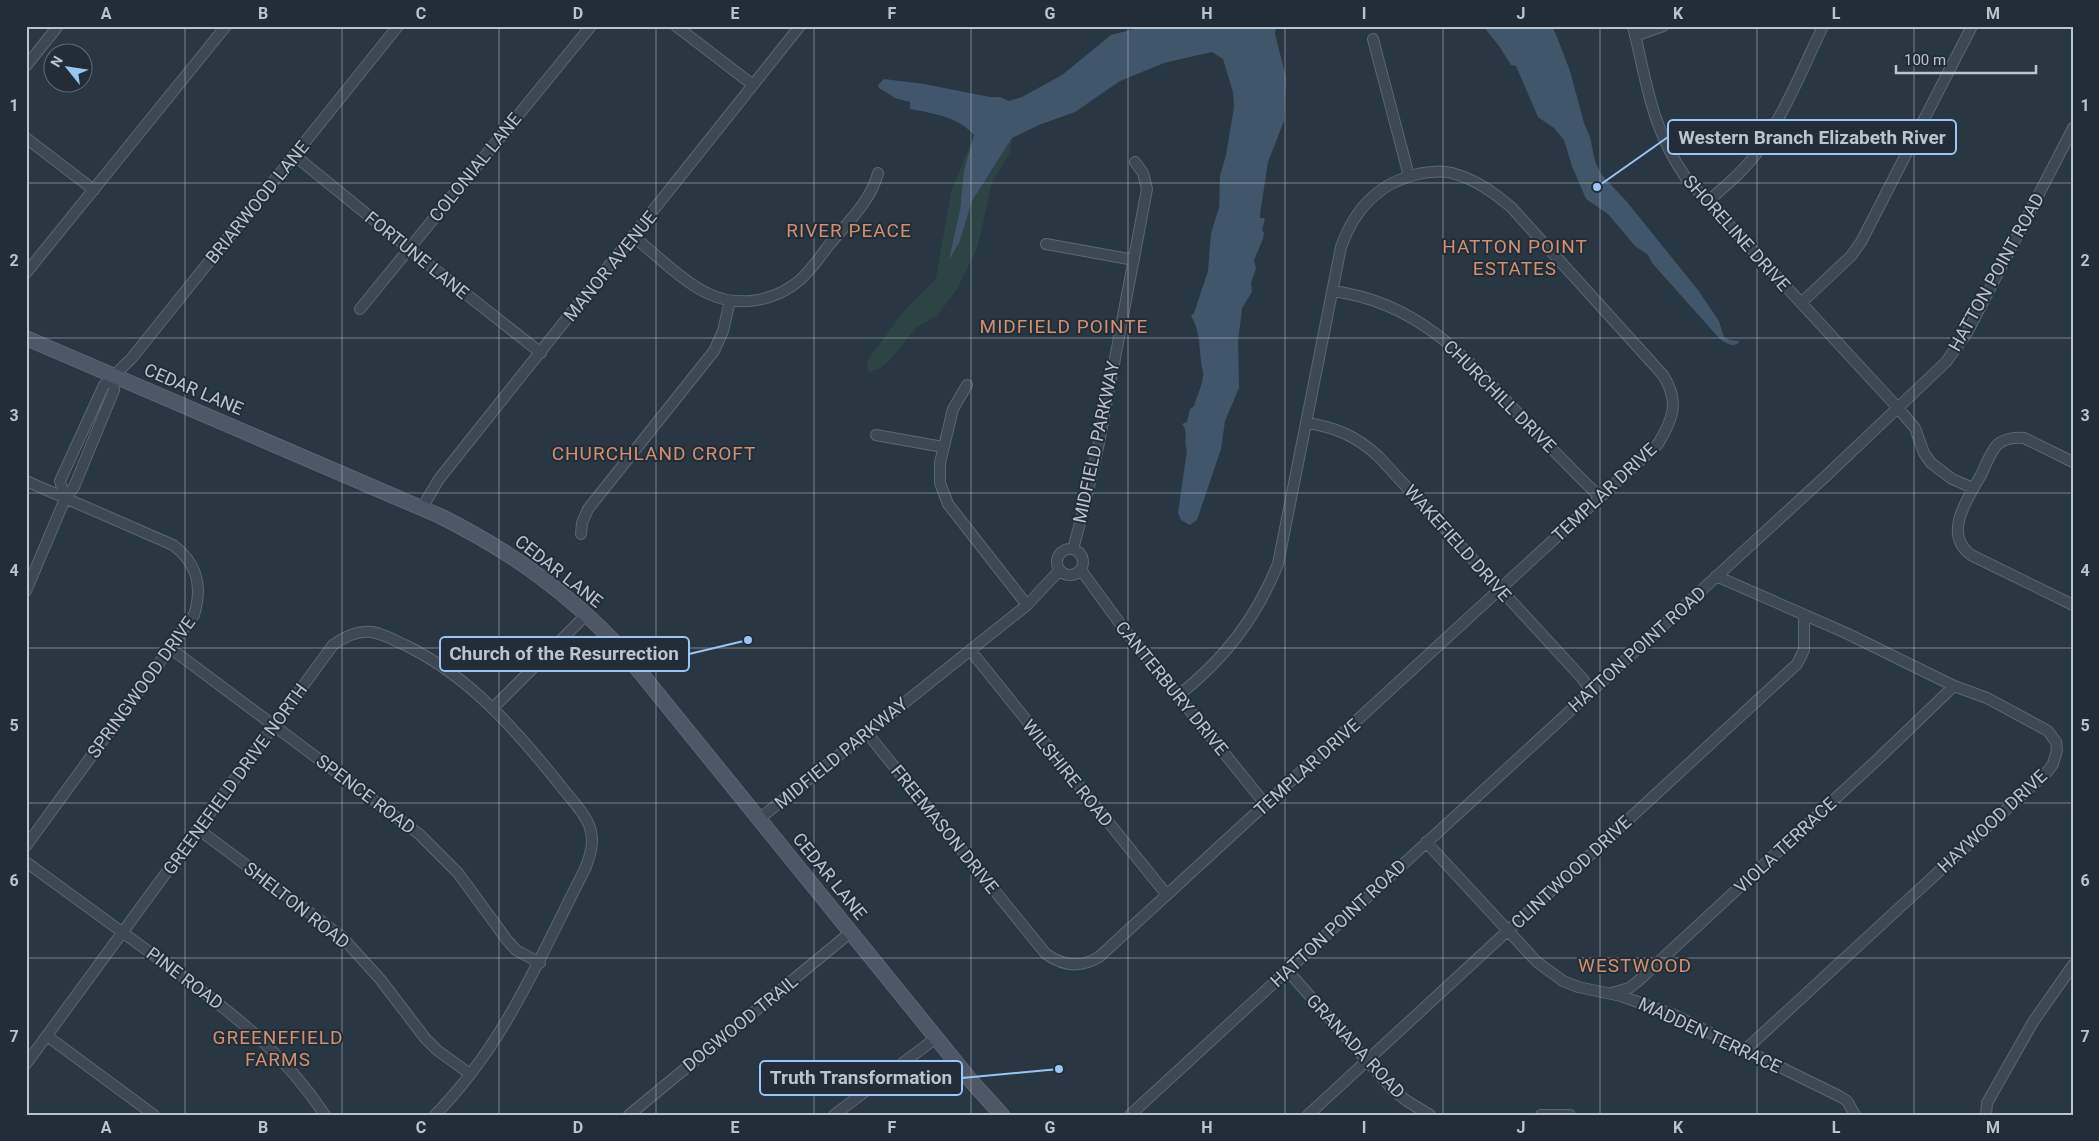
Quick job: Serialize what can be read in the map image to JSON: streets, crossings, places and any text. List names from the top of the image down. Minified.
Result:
{"streets":{"main road":["CEDAR LANE"],"street":["COLONIAL LANE","BRIARWOOD LANE","SHORELINE DRIVE","FORTUNE LANE","MANOR AVENUE","HATTON POINT ROAD","CHURCHILL DRIVE","MIDFIELD PARKWAY","TEMPLAR DRIVE","WAKEFIELD DRIVE","SPRINGWOOD DRIVE","CANTERBURY DRIVE","WILSHIRE ROAD","GREENEFIELD DRIVE NORTH","SPENCE ROAD","HAYWOOD DRIVE","FREEMASON DRIVE","VIOLA TERRACE","CLINTWOOD DRIVE","SHELTON ROAD","PINE ROAD","DOGWOOD TRAIL","MADDEN TERRACE","GRANADA ROAD"]},"crossings":[["COLONIAL LANE","FORTUNE LANE"],["BRIARWOOD LANE","FORTUNE LANE"],["BRIARWOOD LANE","CEDAR LANE"],["BRIARWOOD LANE","SPRINGWOOD DRIVE"],["SHORELINE DRIVE","HATTON POINT ROAD"],["FORTUNE LANE","MANOR AVENUE"],["MANOR AVENUE","CEDAR LANE"],["HATTON POINT ROAD","WAKEFIELD DRIVE"],["HATTON POINT ROAD","HAYWOOD DRIVE"],["HATTON POINT ROAD","MADDEN TERRACE"],["HATTON POINT ROAD","GRANADA ROAD"],["CEDAR LANE","MIDFIELD PARKWAY"],["CEDAR LANE","DOGWOOD TRAIL"],["CHURCHILL DRIVE","TEMPLAR DRIVE"],["MIDFIELD PARKWAY","CANTERBURY DRIVE"],["MIDFIELD PARKWAY","WILSHIRE ROAD"],["MIDFIELD PARKWAY","FREEMASON DRIVE"],["TEMPLAR DRIVE","WAKEFIELD DRIVE"],["TEMPLAR DRIVE","CANTERBURY DRIVE"],["TEMPLAR DRIVE","WILSHIRE ROAD"],["TEMPLAR DRIVE","FREEMASON DRIVE"],["SPRINGWOOD DRIVE","SPENCE ROAD"],["GREENEFIELD DRIVE NORTH","SPENCE ROAD"],["GREENEFIELD DRIVE NORTH","SHELTON ROAD"],["GREENEFIELD DRIVE NORTH","PINE ROAD"],["HAYWOOD DRIVE","VIOLA TERRACE"],["HAYWOOD DRIVE","CLINTWOOD DRIVE"],["HAYWOOD DRIVE","MADDEN TERRACE"],["VIOLA TERRACE","MADDEN TERRACE"],["CLINTWOOD DRIVE","MADDEN TERRACE"],["CLINTWOOD DRIVE","GRANADA ROAD"]],"districts":["RIVER PEACE","HATTON POINT ESTATES","MIDFIELD POINTE","CHURCHLAND CROFT","WESTWOOD","GREENEFIELD FARMS"],"places":["Western Branch Elizabeth River","Church of the Resurrection","Truth Transformation"],"scale_bar":"100 m","north":"top left","grid":{"columns":["A","B","C","D","E","F","G","H","I","J","K","L","M"],"rows":["1","2","3","4","5","6","7"]}}
